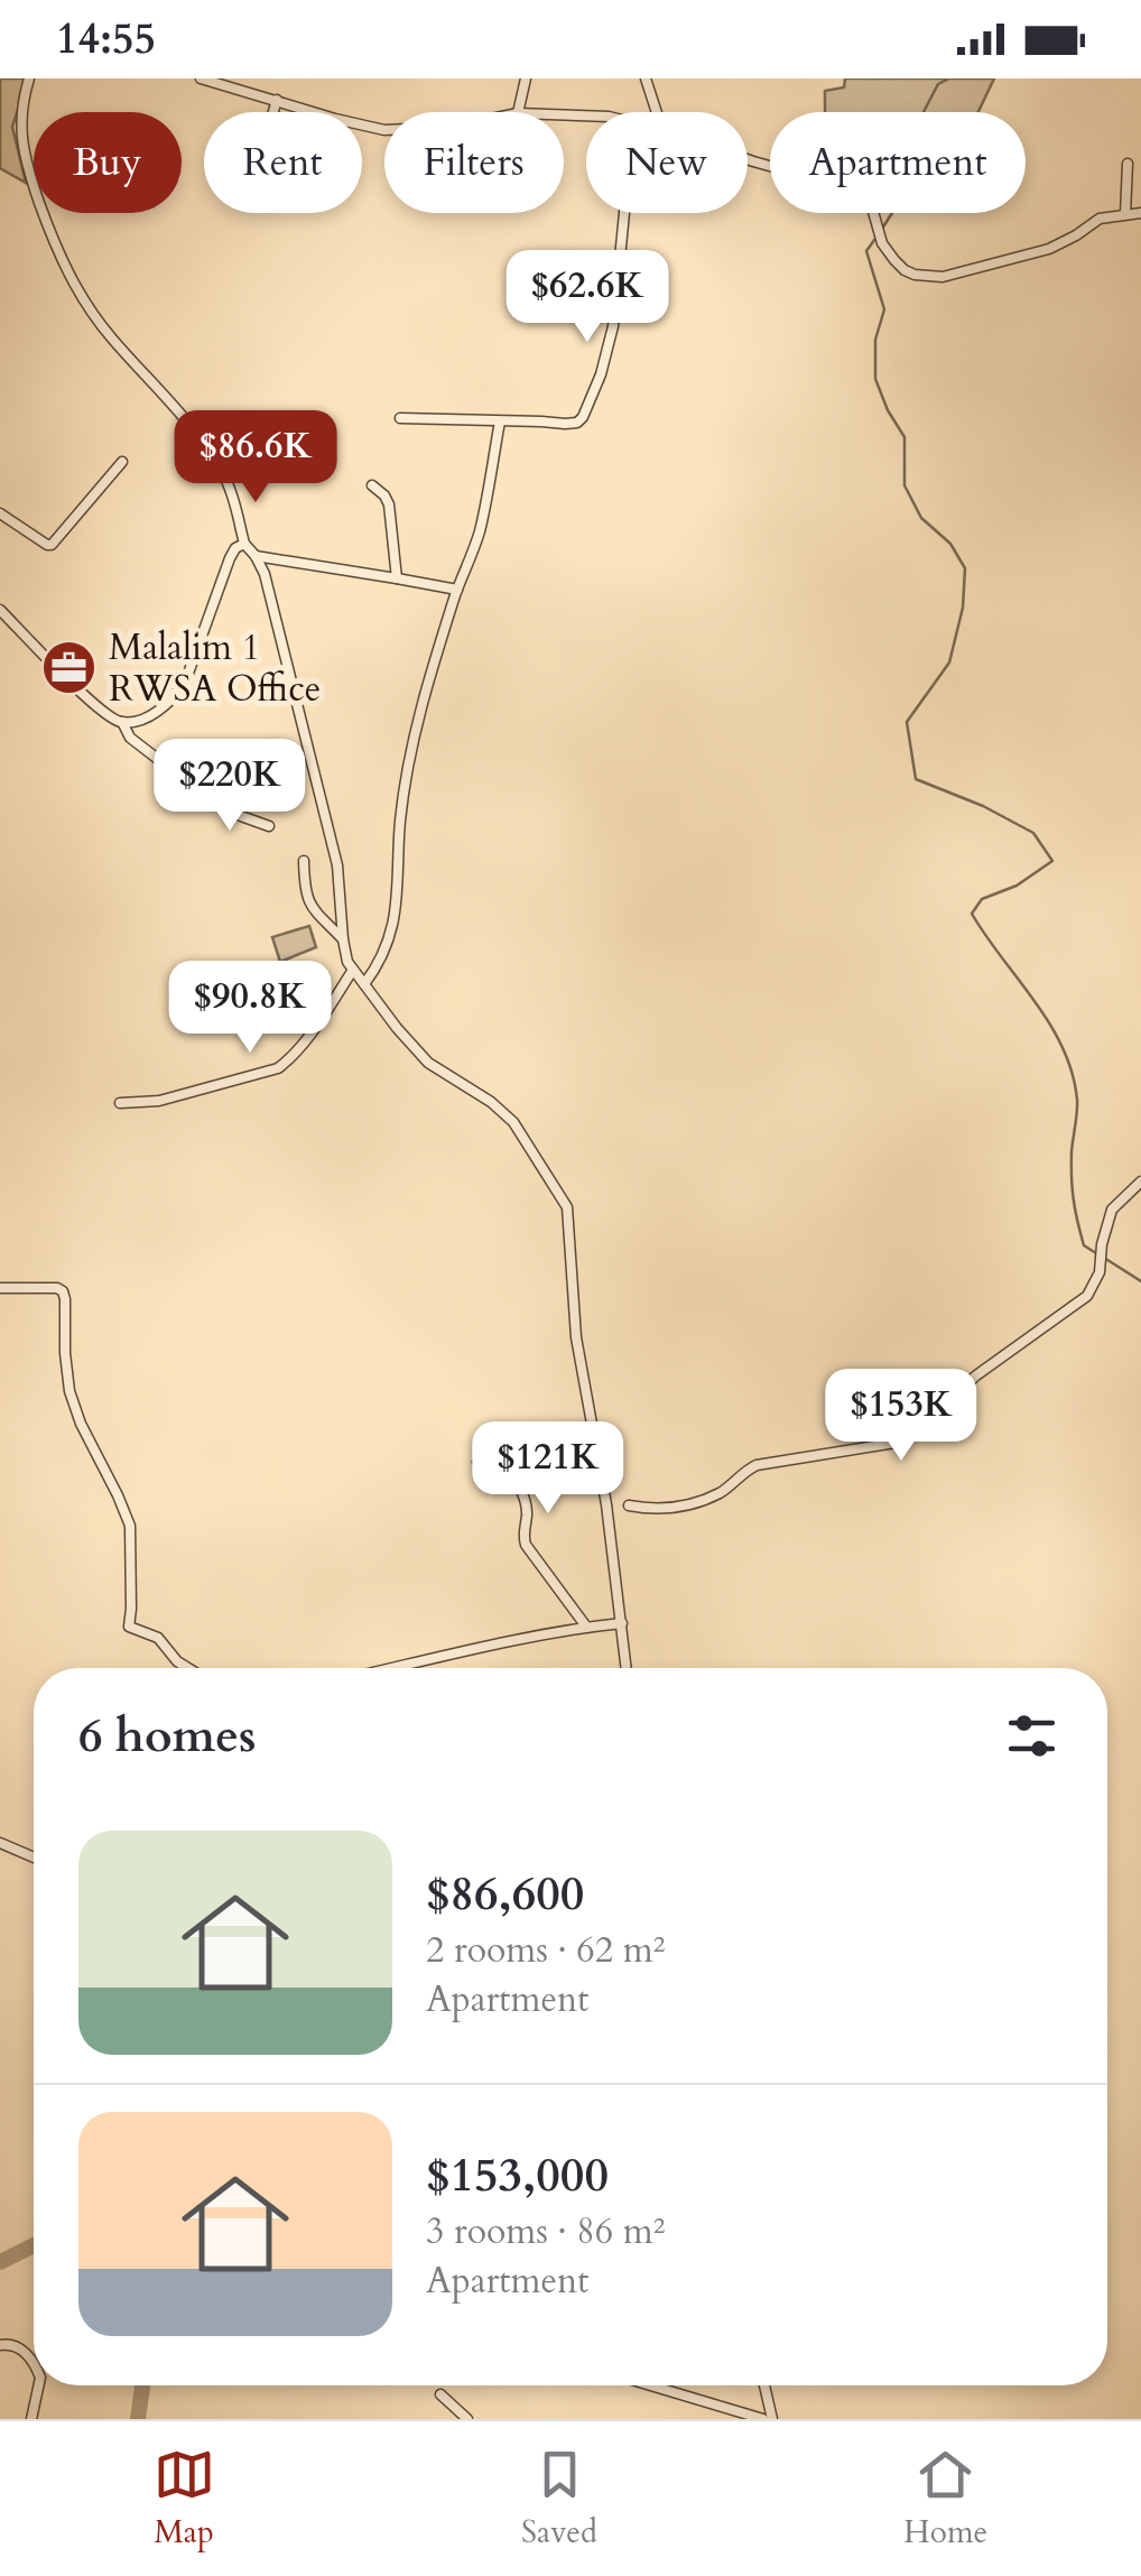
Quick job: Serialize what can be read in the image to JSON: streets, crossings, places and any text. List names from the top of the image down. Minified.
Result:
{"places":{"office":["Malalim 1 RWSA Office"]},"page":{"status":"14:55","chip":["Buy","Rent","Filters","New","Apartment"],"price":["$62.6K","$86.6K","$220K","$90.8K","$153K","$121K"],"heading":"6 homes","list":[{"name":"$86,600","note":"2 rooms · 62 m² · Apartment"},{"name":"$153,000","note":"3 rooms · 86 m² · Apartment"}],"tabs":["Map","Saved","Home"]}}
